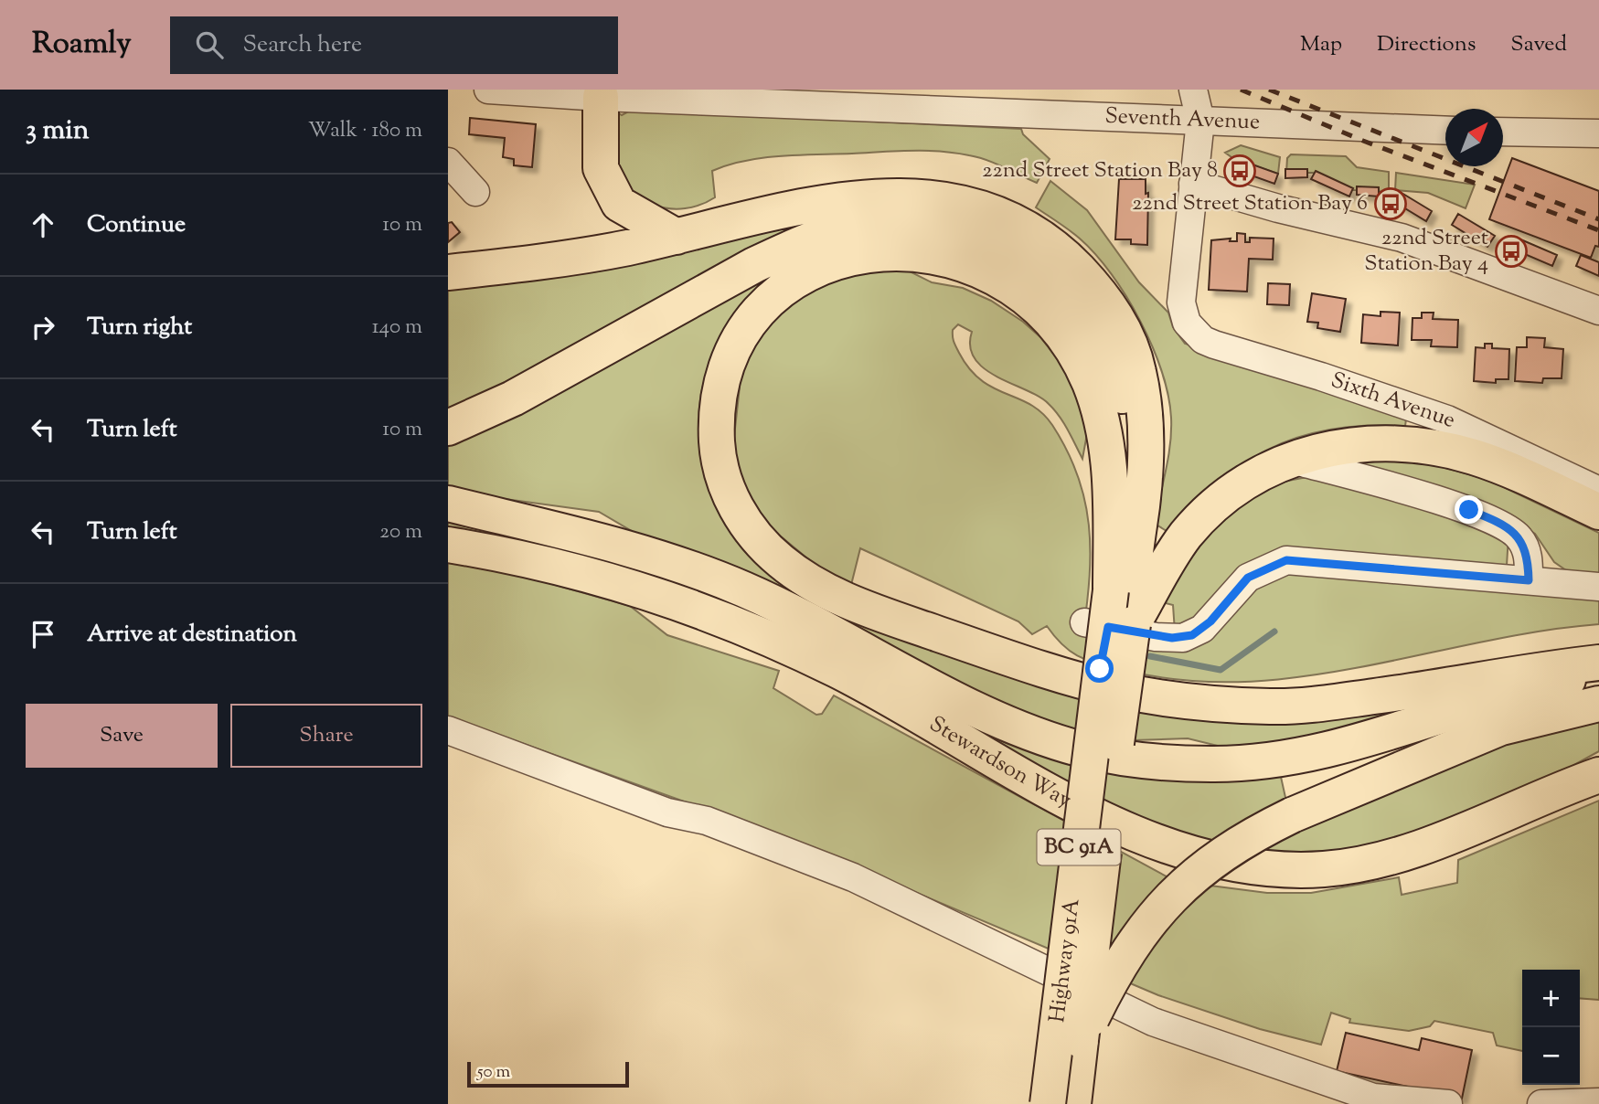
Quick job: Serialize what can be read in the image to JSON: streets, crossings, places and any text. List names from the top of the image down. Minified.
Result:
{"streets":{"main road":["Stewardson Way","BC 91A","Highway 91A"],"street":["Seventh Avenue","Sixth Avenue"]},"places":{"bus stop":["22nd Street Station Bay 8","22nd Street Station Bay 6","22nd Street Station Bay 4"]},"scale_bar":"50 m","north":"top right","page":{"header":"Roamly","search":"Search here","nav":["Map","Directions","Saved"],"heading":["3 min","Walk · 180 m"],"list":[["Continue","10 m"],["Turn right","140 m"],["Turn left","10 m"],["Turn left","20 m"],"Arrive at destination"],"buttons":["Save","Share"],"map_buttons":["+","−"],"scale":"50 m"}}
